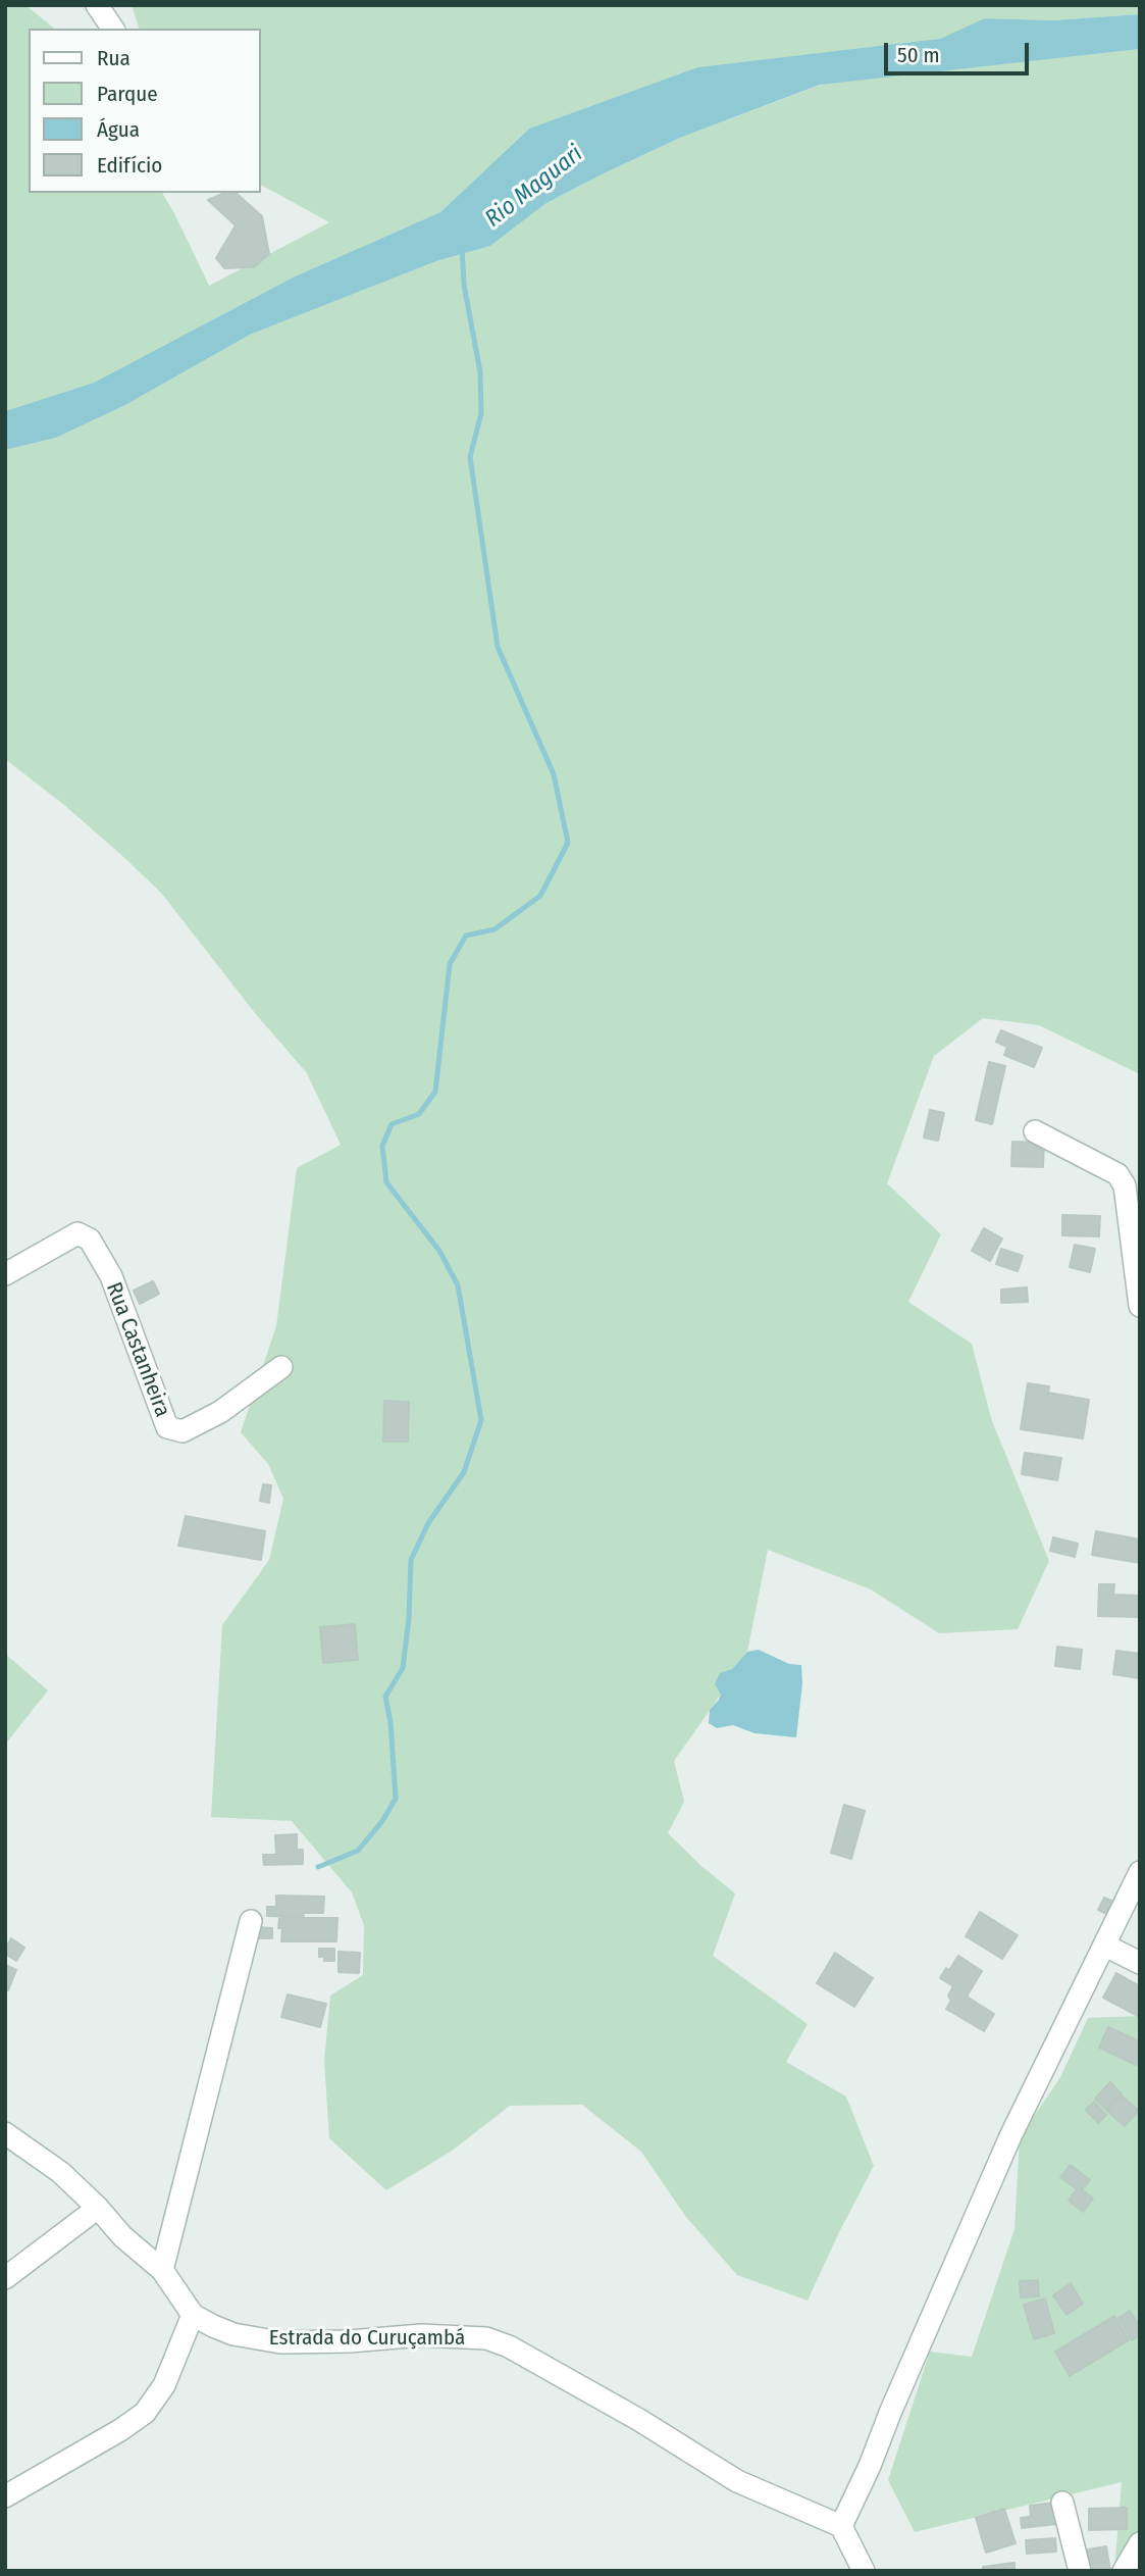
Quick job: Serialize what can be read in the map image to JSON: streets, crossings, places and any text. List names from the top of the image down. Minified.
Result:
{"streets":{"street":["Rua Castanheira","Estrada do Curuçambá"]},"water":["Rio Maguari"],"legend":["Rua","Parque","Água","Edifício"],"scale_bar":"50 m"}
